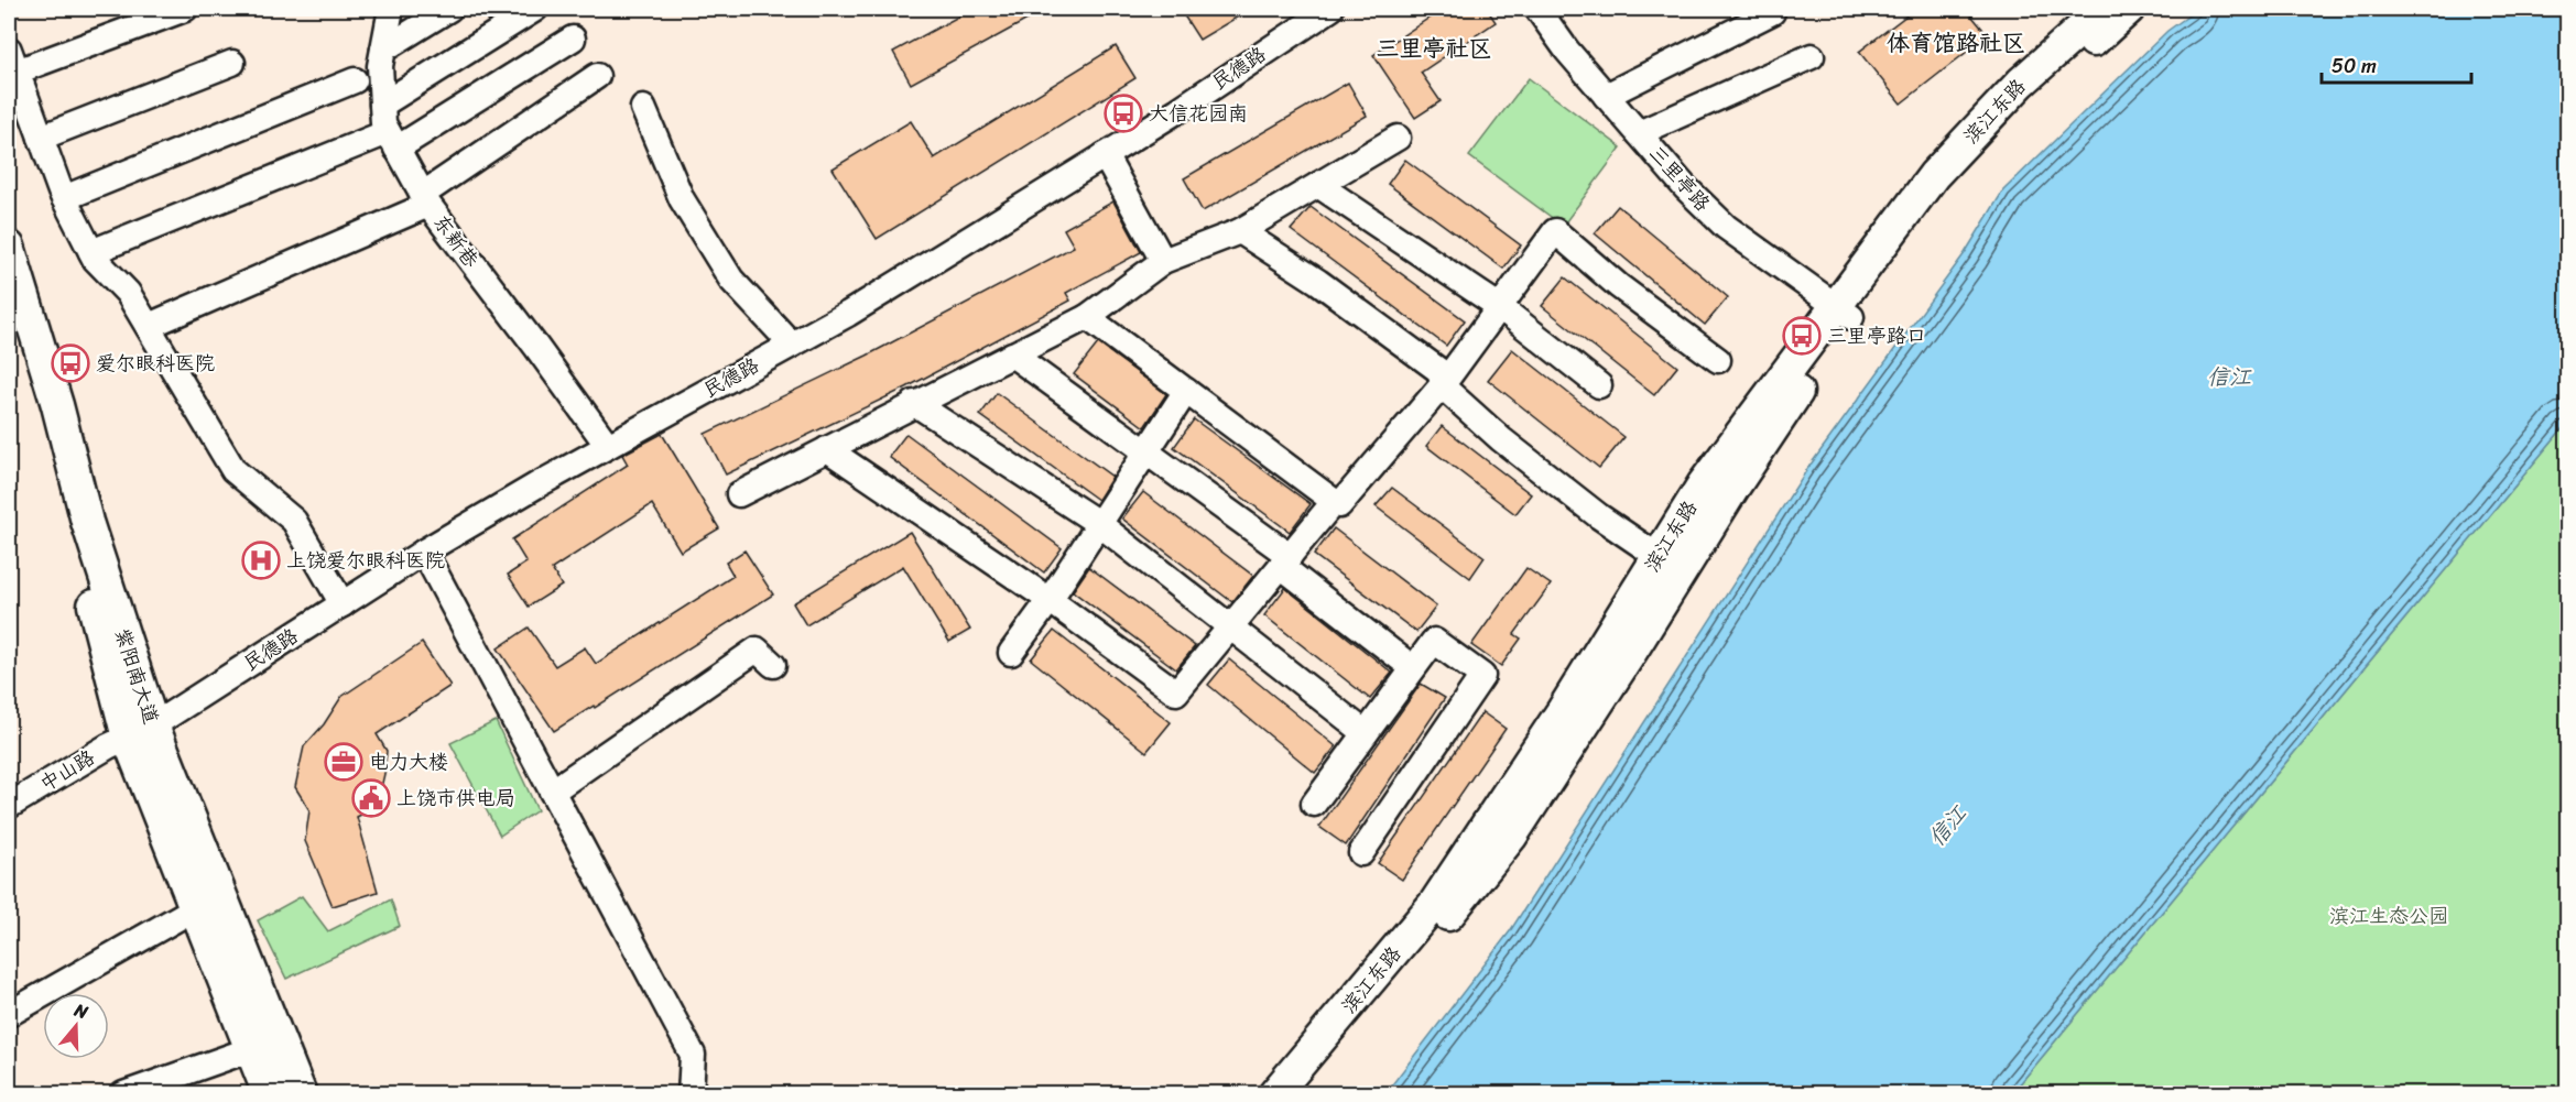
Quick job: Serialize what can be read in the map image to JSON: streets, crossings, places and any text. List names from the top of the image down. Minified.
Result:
{"streets":{"main road":["滨江东路","紫阳南大道"],"street":["民德路","三里亭路","东新巷","中山路"]},"crossings":[["民德路","东新巷"],["民德路","紫阳南大道"],["民德路","中山路"],["滨江东路","三里亭路"],["紫阳南大道","中山路"]],"districts":["体育馆路社区","三里亭社区"],"water":["信江"],"parks":["滨江生态公园"],"places":{"bus stop":["大信花园南","三里亭路口","爱尔眼科医院"],"hospital":["上饶爱尔眼科医院"],"office":["电力大楼"],"public building":["上饶市供电局"]},"scale_bar":"50 m","north":"top"}
